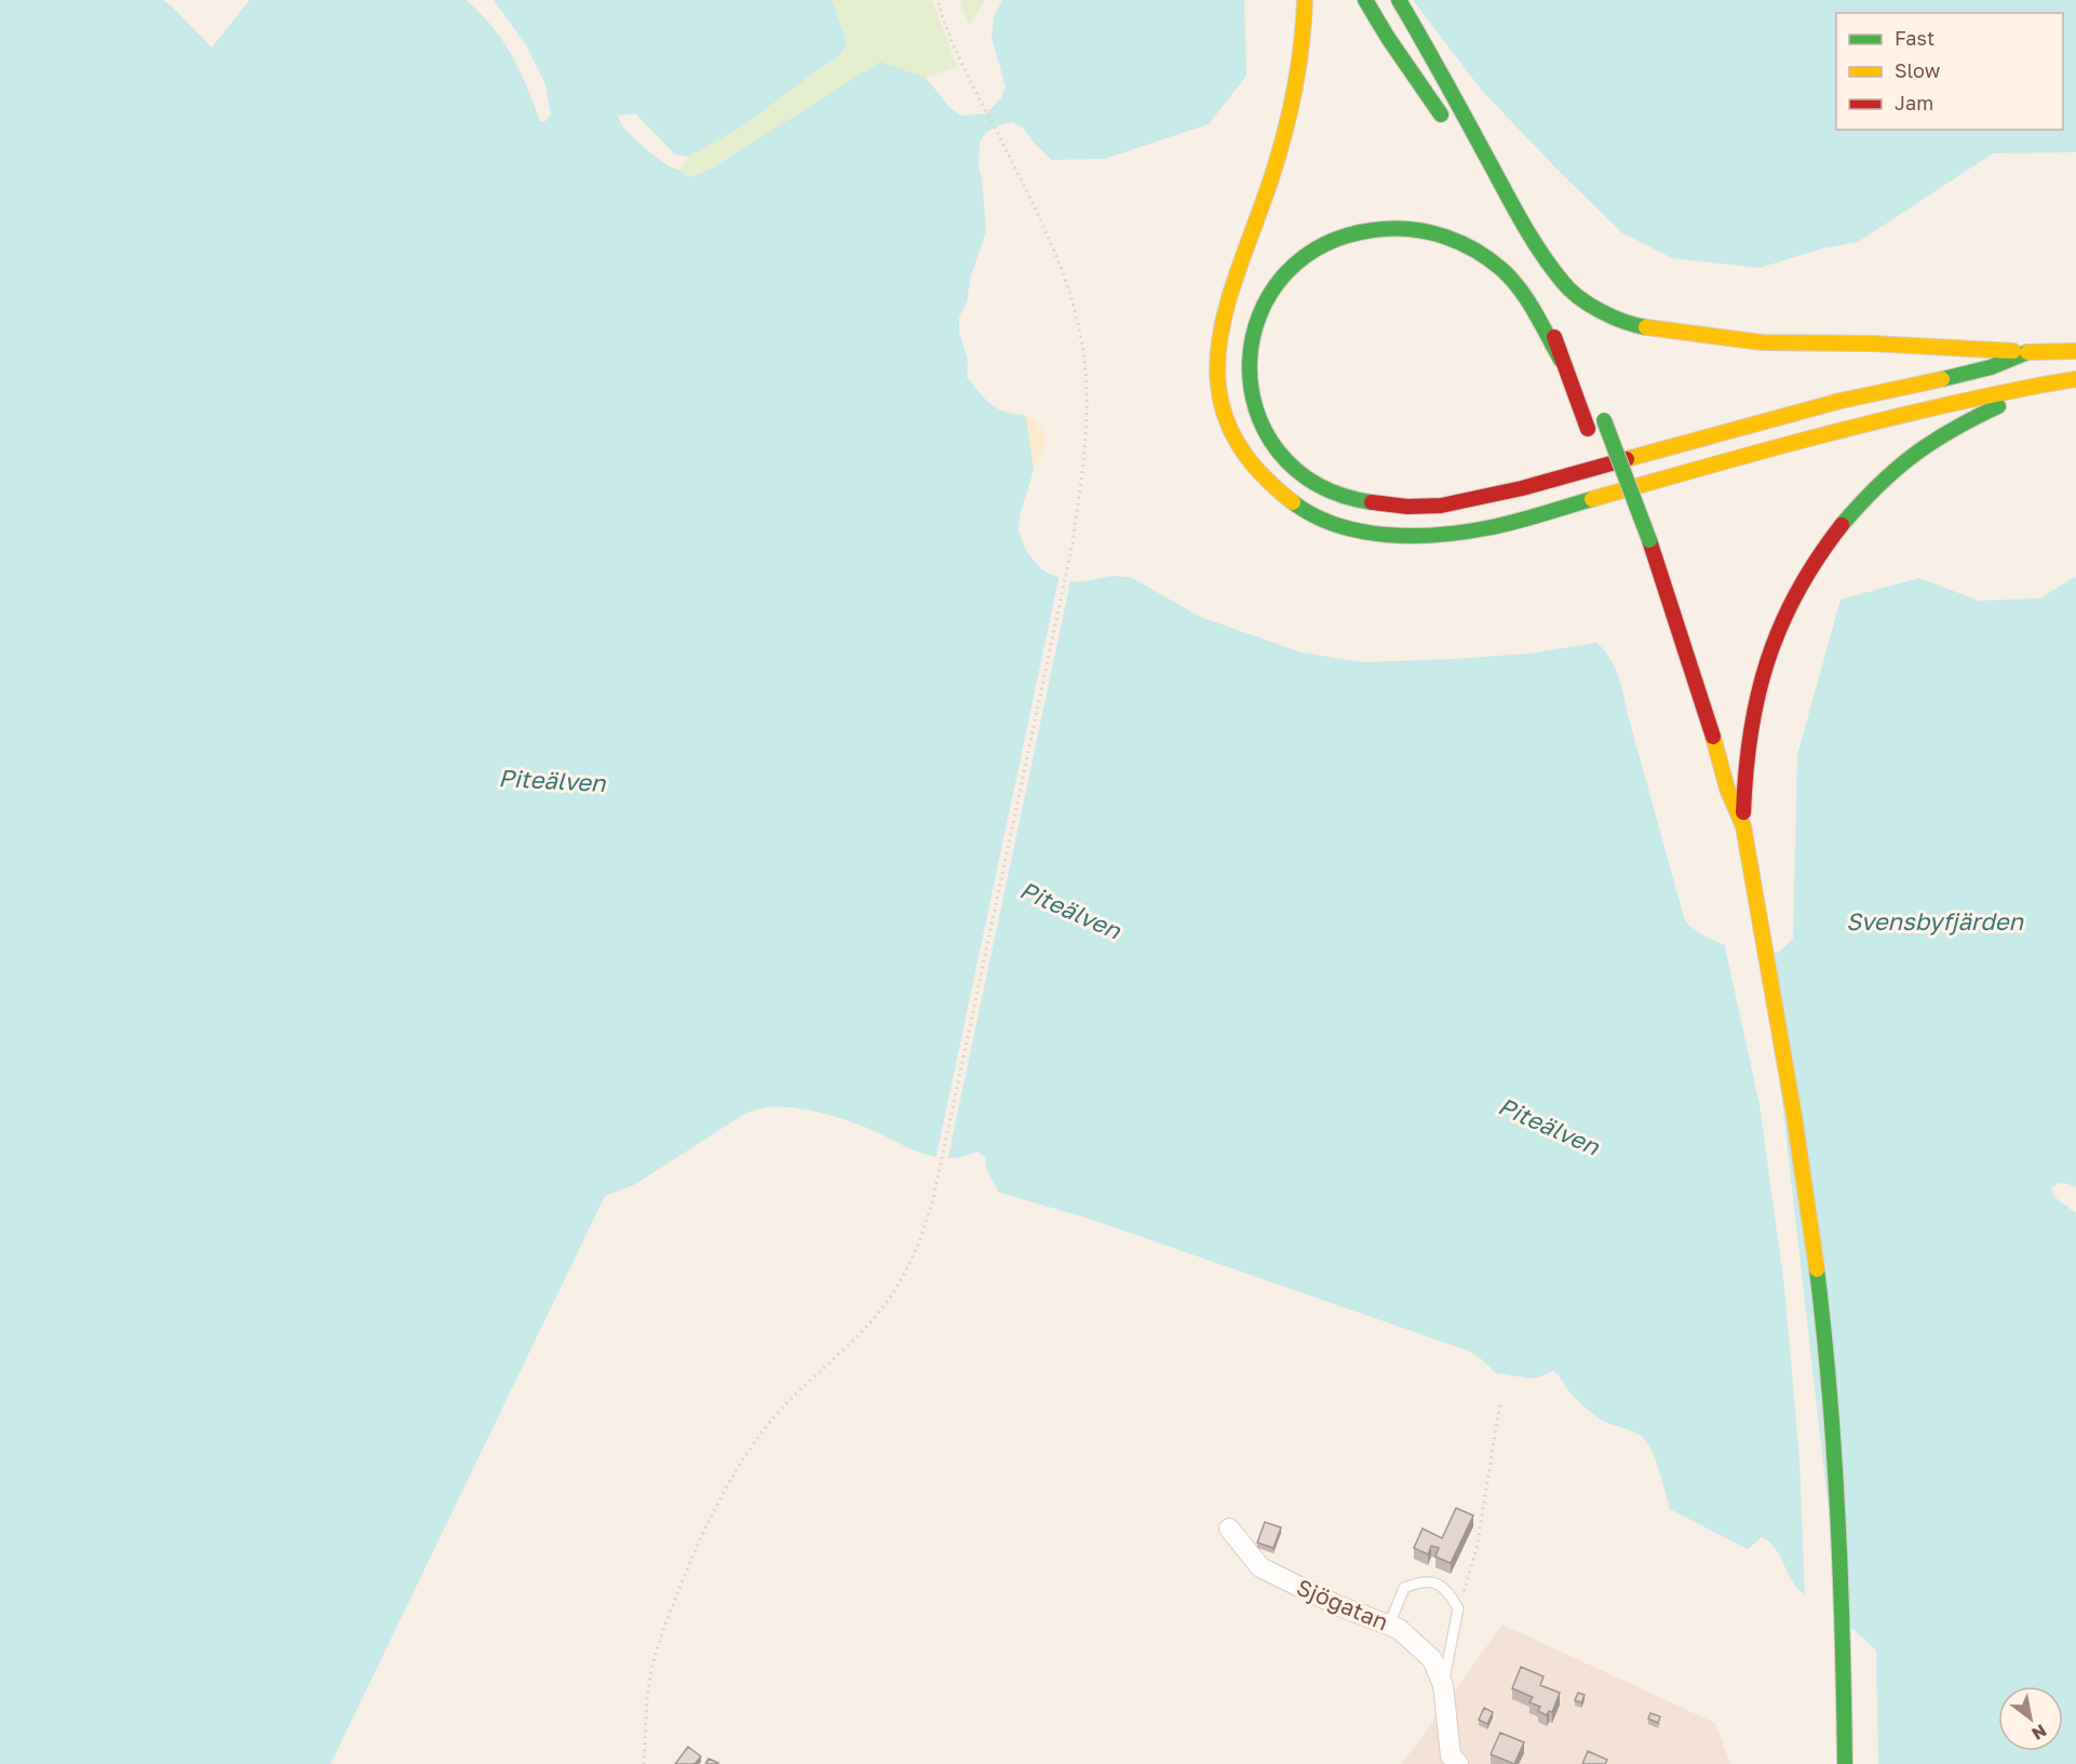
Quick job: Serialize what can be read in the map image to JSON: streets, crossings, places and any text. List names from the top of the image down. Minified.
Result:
{"streets":{"street":["Sjögatan"]},"water":["Piteälven","Svensbyfjärden"],"legend":["Fast","Slow","Jam"],"north":"bottom right"}
